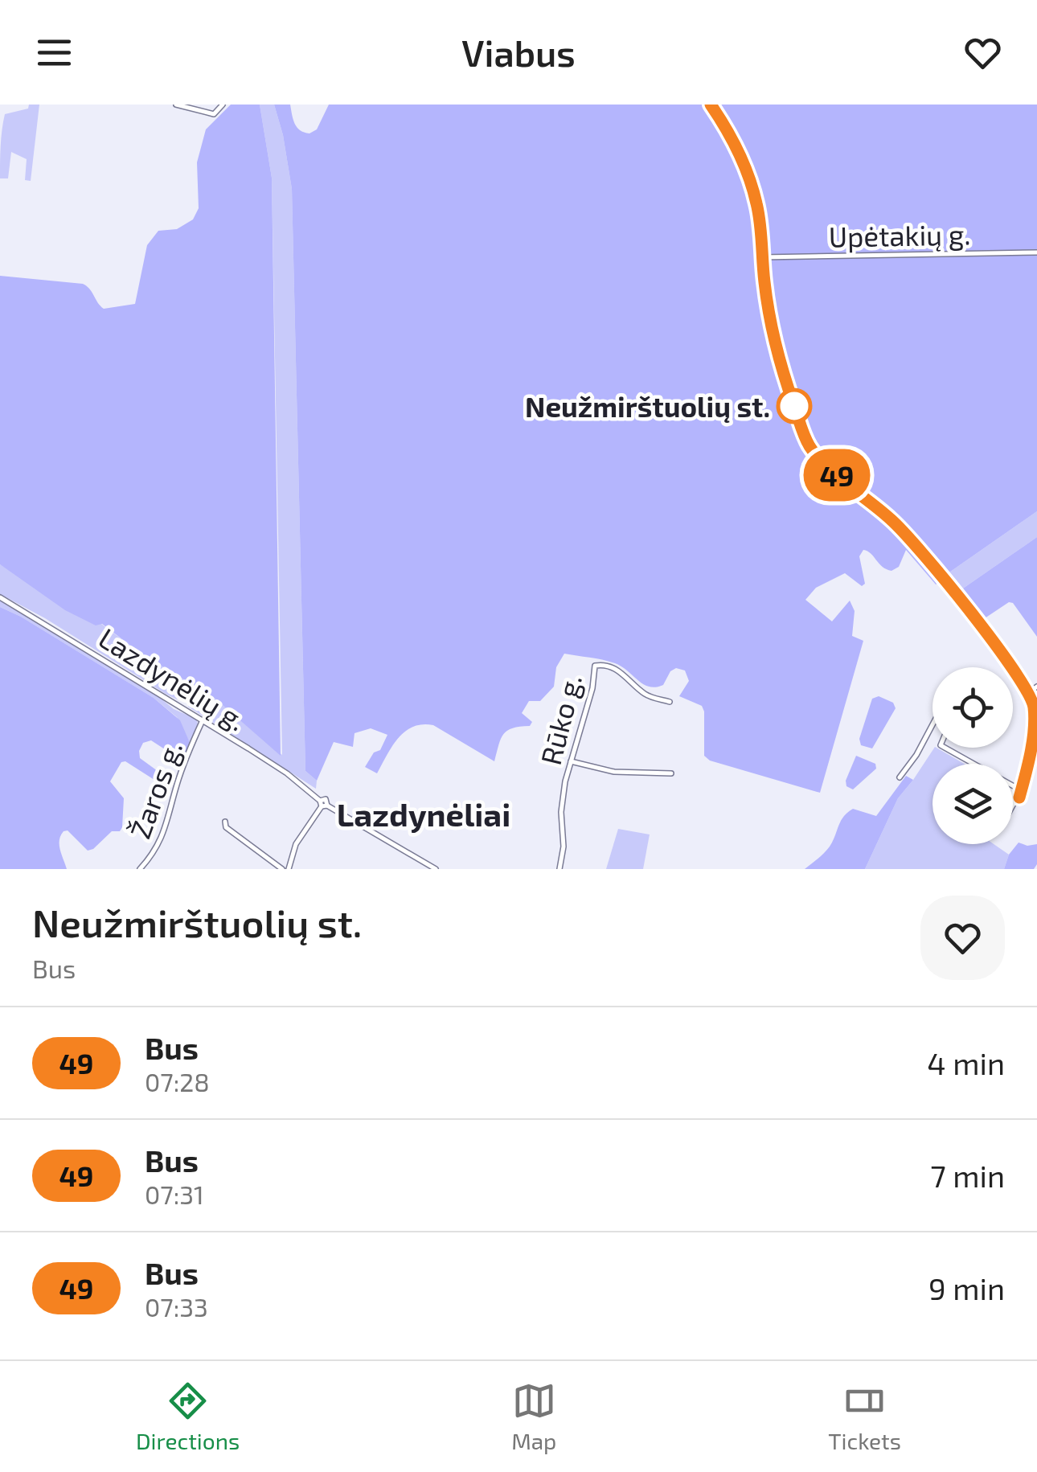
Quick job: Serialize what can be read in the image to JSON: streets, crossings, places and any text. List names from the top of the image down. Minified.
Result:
{"streets":{"street":["Upėtakių g.","Lazdynėlių g.","Rūko g.","Žaros g."]},"crossings":[["Lazdynėlių g.","Žaros g."]],"districts":["Lazdynėliai"],"places":["Neužmirštuolių st."],"lines":["bus line 49"],"page":{"header":"Viabus","on_map":"49","heading":["Neužmirštuolių st.","Bus"],"list":[{"mark":"49","name":"Bus","note":"07:28","value":"4 min"},{"mark":"49","name":"Bus","note":"07:31","value":"7 min"},{"mark":"49","name":"Bus","note":"07:33","value":"9 min"}],"tabs":["Directions","Map","Tickets"]}}
